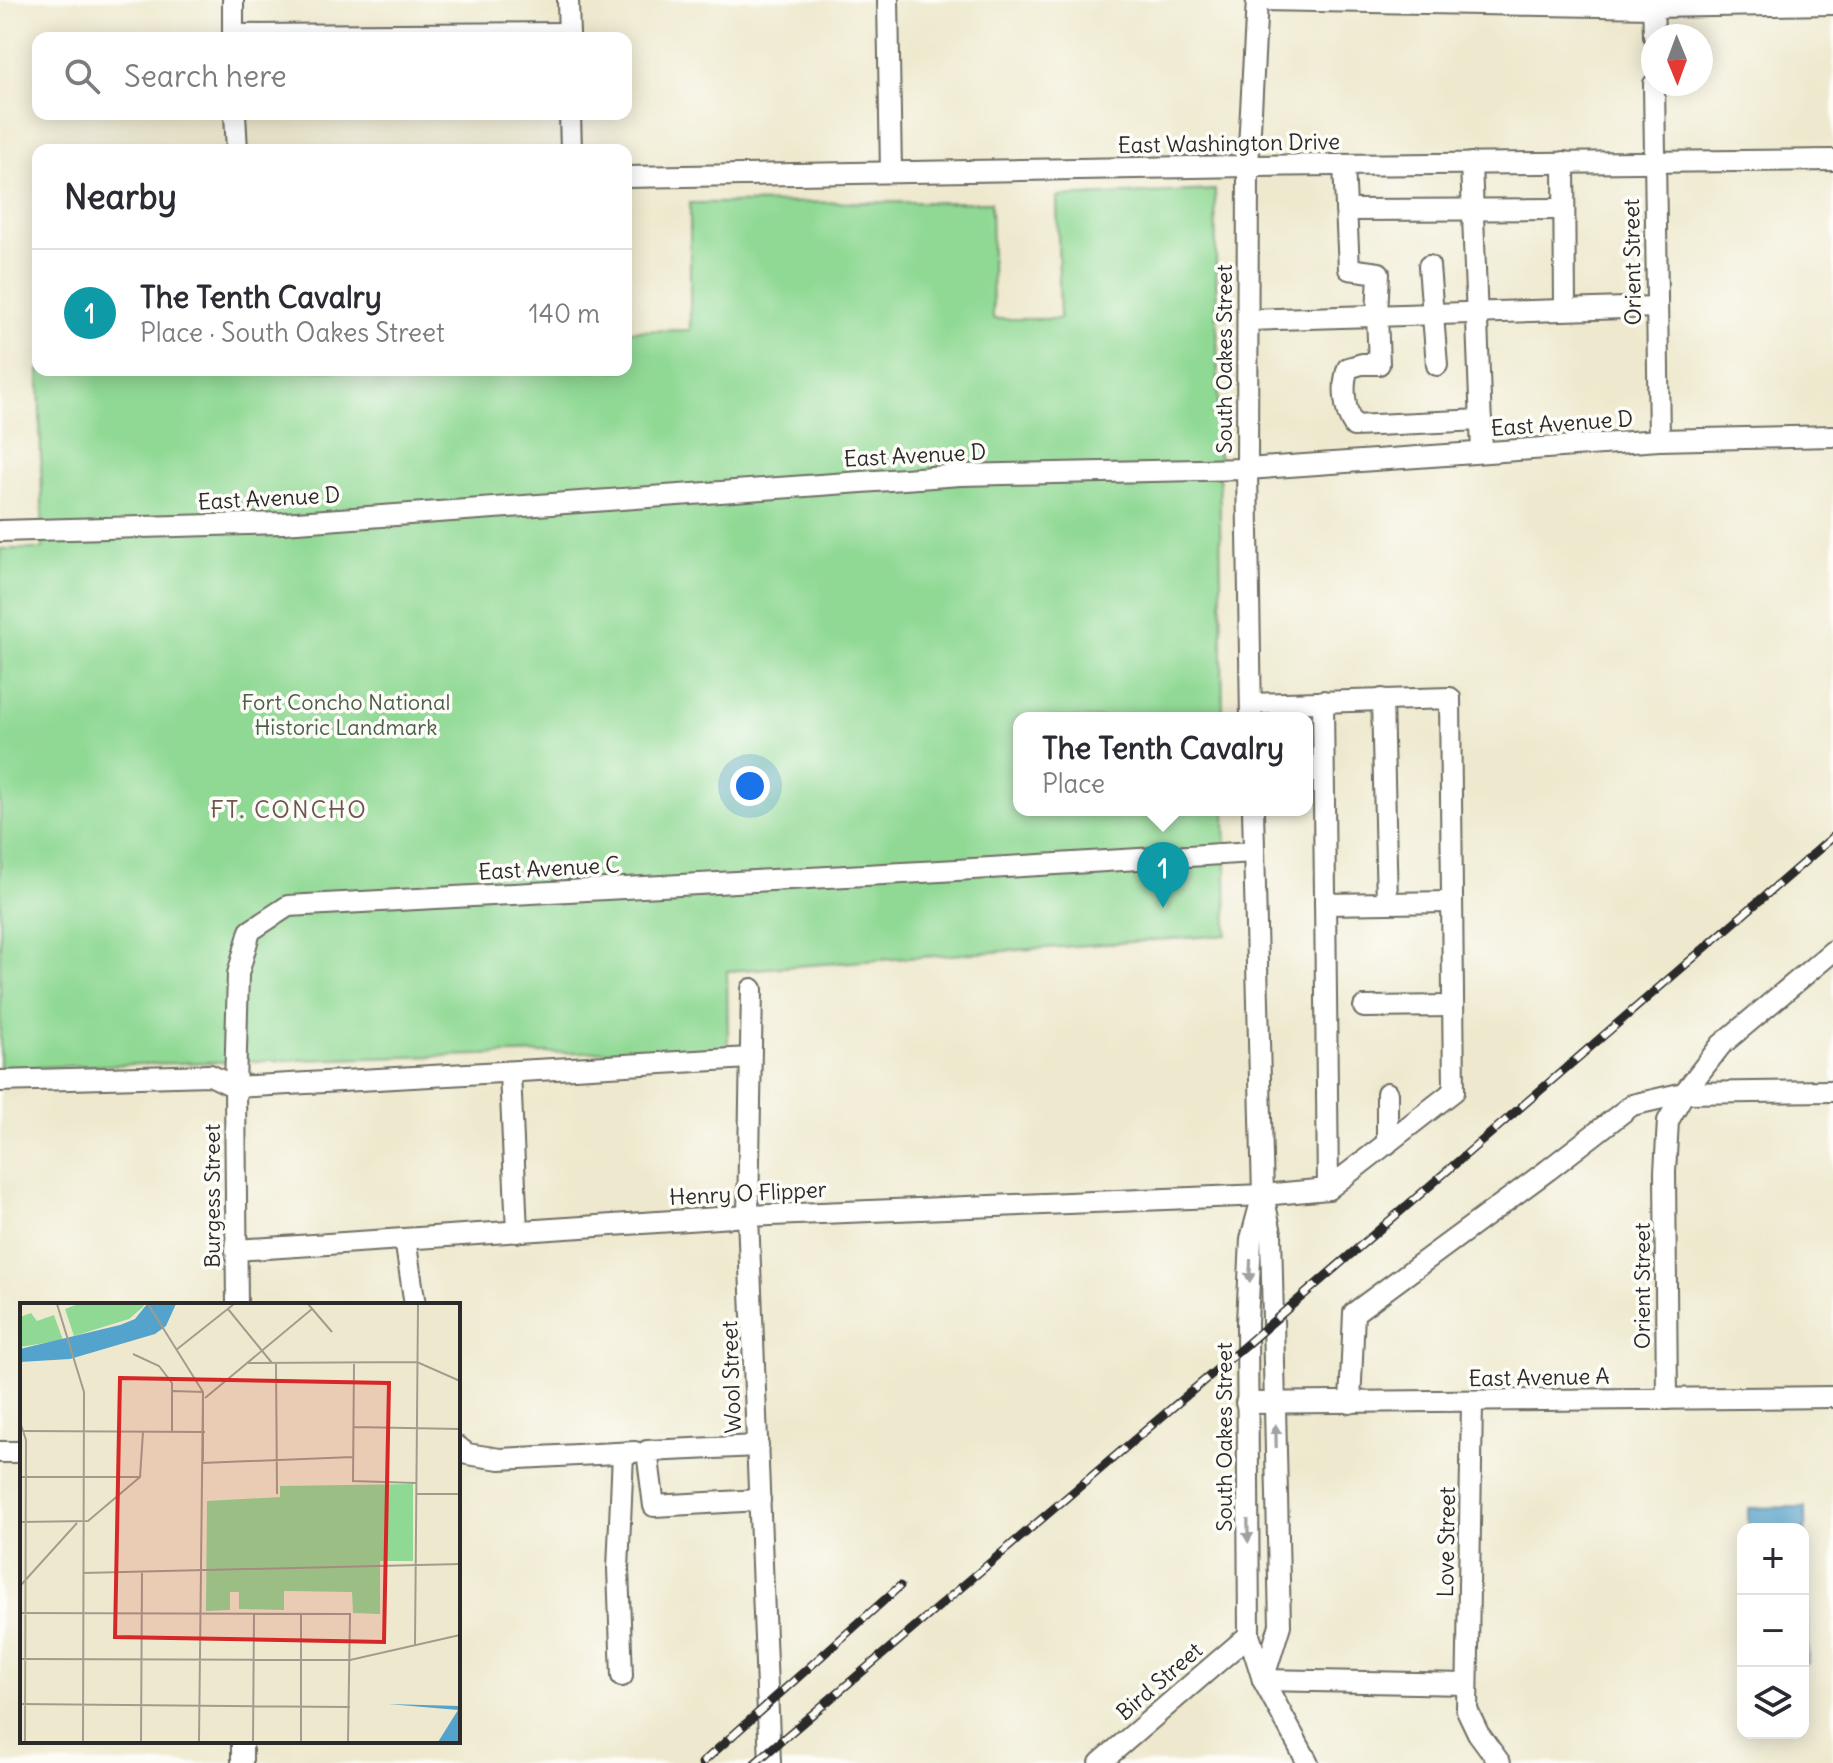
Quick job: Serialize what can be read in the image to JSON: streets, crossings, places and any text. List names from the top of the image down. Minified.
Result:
{"streets":{"street":["East Washington Drive","Orient Street","South Oakes Street","East Avenue D","East Avenue C","Henry O Flipper","Burgess Street","Wool Street","East Avenue A","Love Street","Bird Street"]},"crossings":[["East Washington Drive","Orient Street"],["East Washington Drive","South Oakes Street"],["Orient Street","East Avenue D"],["Orient Street","East Avenue A"],["South Oakes Street","East Avenue D"],["South Oakes Street","East Avenue C"],["South Oakes Street","Henry O Flipper"],["South Oakes Street","East Avenue A"],["South Oakes Street","Bird Street"],["East Avenue C","Burgess Street"],["Henry O Flipper","Burgess Street"],["Henry O Flipper","Wool Street"],["East Avenue A","Love Street"]],"districts":["FT. CONCHO"],"parks":["Fort Concho National Historic Landmark"],"north":"bottom","page":{"search":"Search here","heading":"Nearby","list":[{"mark":"1","name":"The Tenth Cavalry","note":"Place · South Oakes Street","value":"140 m"}],"popup":["The Tenth Cavalry","Place"],"pins":"1","map_buttons":["+","−"]}}
